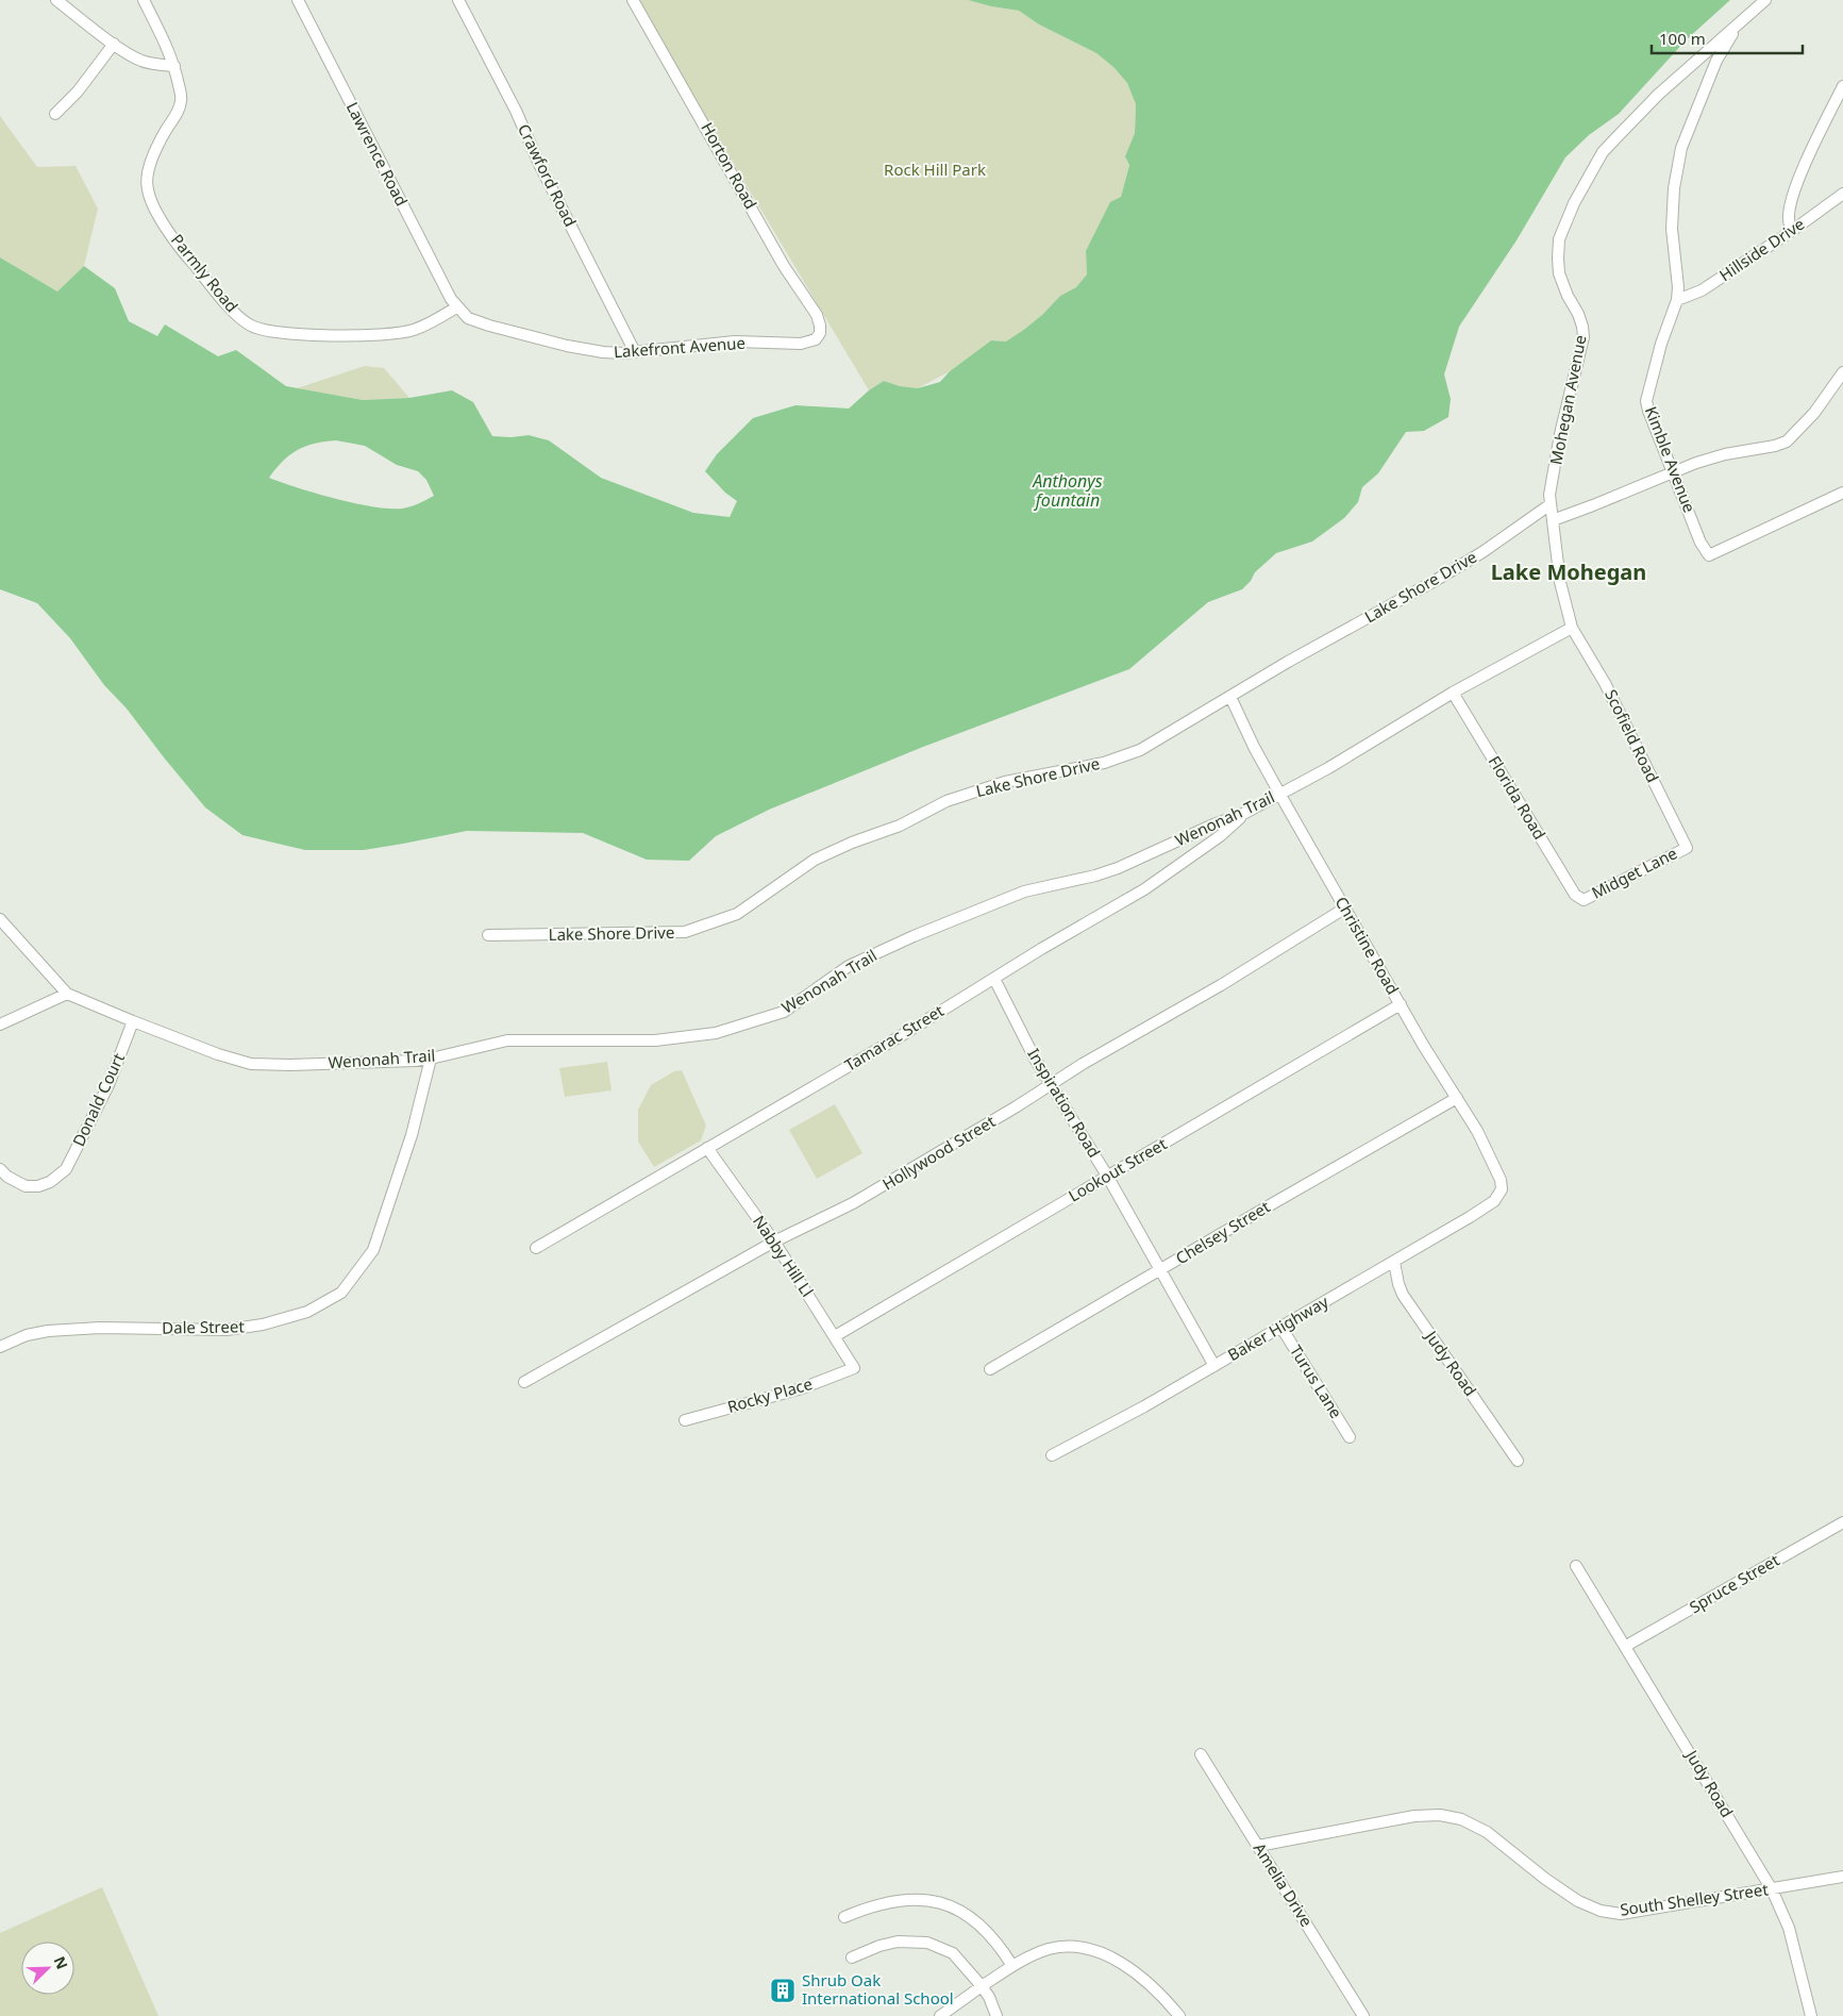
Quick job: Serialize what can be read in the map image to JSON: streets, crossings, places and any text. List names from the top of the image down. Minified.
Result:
{"streets":{"street":["Lawrence Road","Horton Road","Crawford Road","Hillside Drive","Parmly Road","Lakefront Avenue","Mohegan Avenue","Kimble Avenue","Lake Shore Drive","Scofield Road","Florida Road","Wenonah Trail","Midget Lane","Christine Road","Tamarac Street","Donald Court","Inspiration Road","Hollywood Street","Lookout Street","Chelsey Street","Nabby Hill Ll","Dale Street","Baker Highway","Judy Road","Turus Lane","Rocky Place","Spruce Street","Amelia Drive","South Shelley Street"]},"crossings":[["Lawrence Road","Parmly Road"],["Lawrence Road","Lakefront Avenue"],["Horton Road","Lakefront Avenue"],["Crawford Road","Lakefront Avenue"],["Hillside Drive","Kimble Avenue"],["Parmly Road","Lakefront Avenue"],["Mohegan Avenue","Kimble Avenue"],["Mohegan Avenue","Lake Shore Drive"],["Mohegan Avenue","Scofield Road"],["Mohegan Avenue","Wenonah Trail"],["Lake Shore Drive","Christine Road"],["Scofield Road","Wenonah Trail"],["Scofield Road","Midget Lane"],["Florida Road","Wenonah Trail"],["Florida Road","Midget Lane"],["Wenonah Trail","Christine Road"],["Wenonah Trail","Tamarac Street"],["Wenonah Trail","Donald Court"],["Wenonah Trail","Dale Street"],["Christine Road","Hollywood Street"],["Christine Road","Lookout Street"],["Christine Road","Chelsey Street"],["Christine Road","Baker Highway"],["Tamarac Street","Inspiration Road"],["Tamarac Street","Nabby Hill Ll"],["Inspiration Road","Hollywood Street"],["Inspiration Road","Lookout Street"],["Inspiration Road","Chelsey Street"],["Inspiration Road","Baker Highway"],["Hollywood Street","Nabby Hill Ll"],["Lookout Street","Nabby Hill Ll"],["Nabby Hill Ll","Rocky Place"],["Baker Highway","Judy Road"],["Baker Highway","Turus Lane"],["Judy Road","Spruce Street"],["Judy Road","South Shelley Street"],["Amelia Drive","South Shelley Street"]],"districts":["Lake Mohegan"],"water":["Anthonys fountain"],"parks":["Rock Hill Park"],"places":{"building":["Shrub Oak International School"]},"scale_bar":"100 m","north":"top right"}
